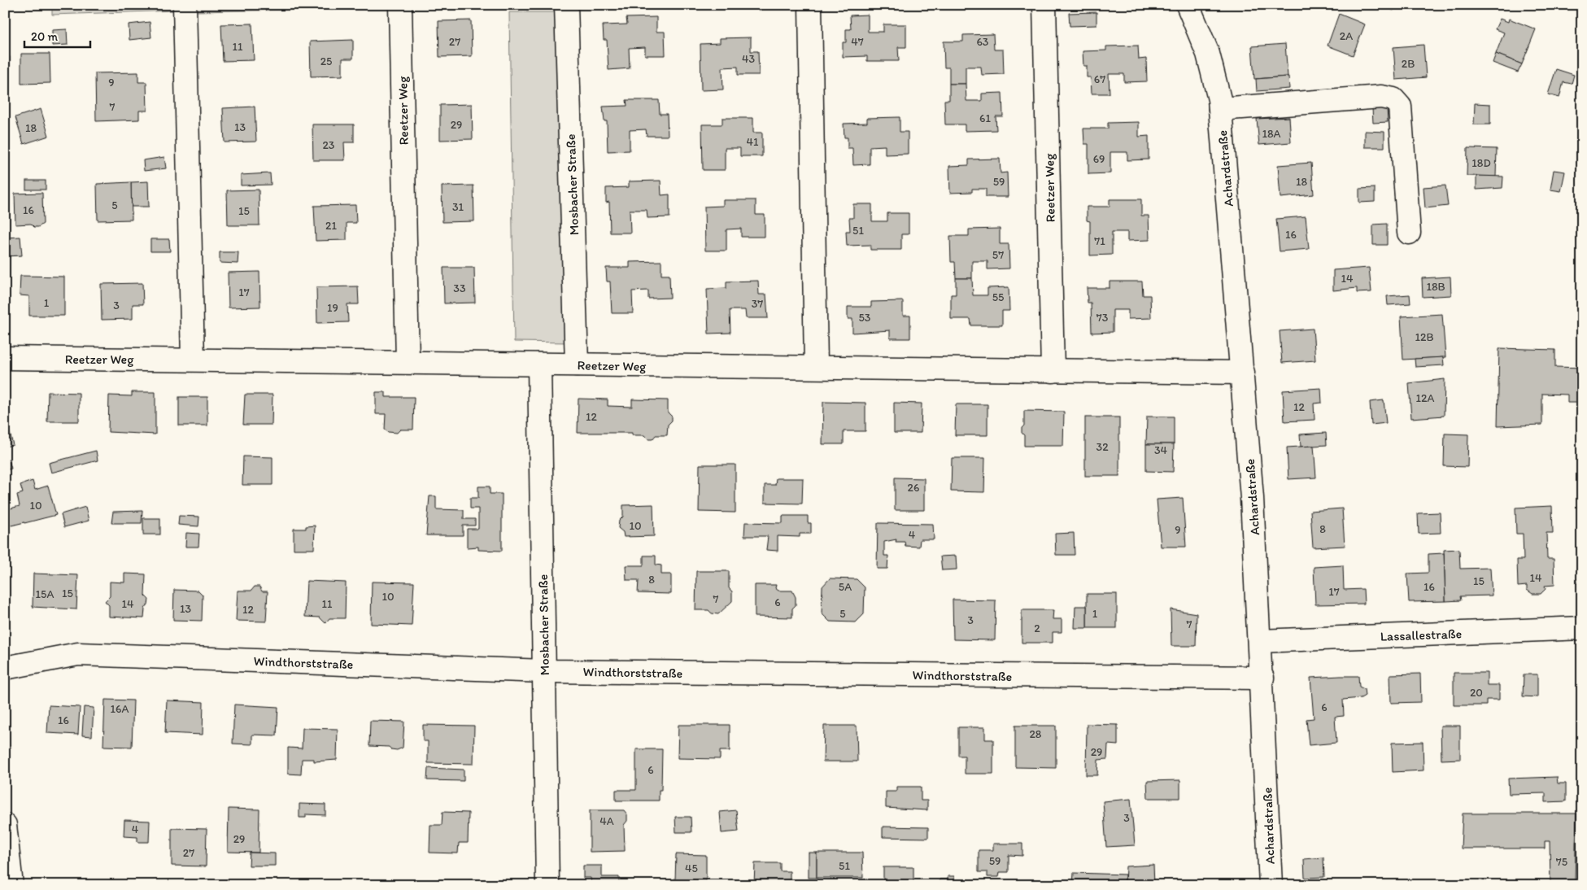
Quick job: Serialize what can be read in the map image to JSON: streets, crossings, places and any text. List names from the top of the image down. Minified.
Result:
{"streets":{"street":["Reetzer Weg","Achardstraße","Mosbacher Straße","Lassallestraße","Windthorststraße"]},"crossings":[["Reetzer Weg","Achardstraße"],["Reetzer Weg","Mosbacher Straße"],["Achardstraße","Lassallestraße"],["Achardstraße","Windthorststraße"],["Mosbacher Straße","Windthorststraße"]],"house_numbers":["2A","27","47","63","11","43","25","2B","67","9","7","61","29","13","18","18A","41","23","69","18D","59","18","5","31","16","15","21","51","16","71","57","14","18B","33","17","55","1","37","3","19","53","73","12B","12A","12","12","32","34","26","10","10","8","9","4","14","8","15","5A","16","17","15","15A","10","7","6","14","11","13","12","5","1","3","7","2","20","6","16A","16","28","29","6","3","4A","4","29","27","59","75","51","45"],"scale_bar":"20 m"}
